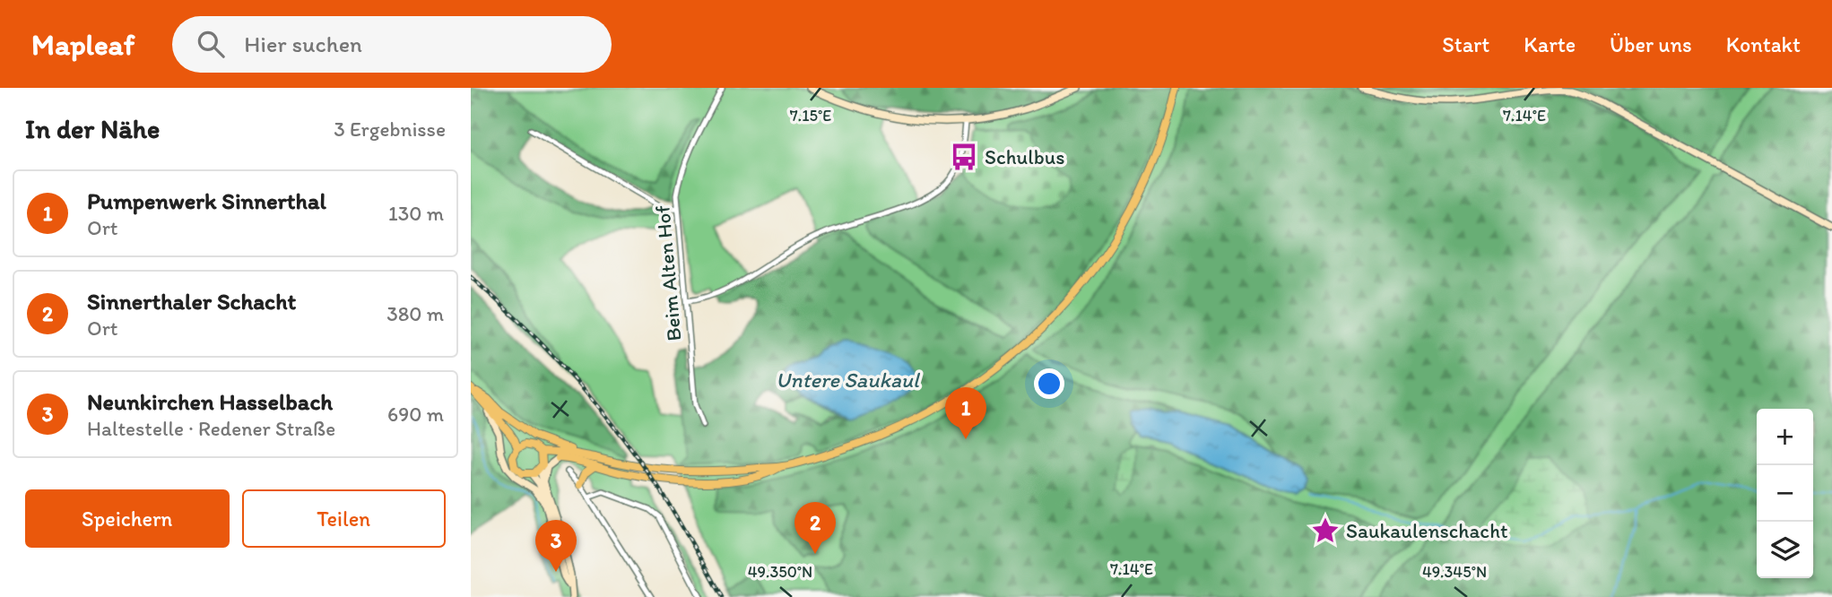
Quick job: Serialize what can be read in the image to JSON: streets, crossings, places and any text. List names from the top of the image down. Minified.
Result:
{"streets":{"street":["Beim Alten Hof"]},"water":["Untere Saukaul"],"places":{"bus stop":["Schulbus"],"place":["Saukaulenschacht"]},"page":{"header":"Mapleaf","search":"Hier suchen","nav":["Start","Karte","Über uns","Kontakt"],"heading":["In der Nähe","3 Ergebnisse"],"list":[{"mark":"1","name":"Pumpenwerk Sinnerthal","note":"Ort","value":"130 m"},{"mark":"2","name":"Sinnerthaler Schacht","note":"Ort","value":"380 m"},{"mark":"3","name":"Neunkirchen Hasselbach","note":"Haltestelle · Redener Straße","value":"690 m"}],"pins":["1","2","3"],"map_buttons":["+","−"],"buttons":["Speichern","Teilen"]},"coordinates":["7.15°E","7.14°E","49.350°N","49.345°N"]}
